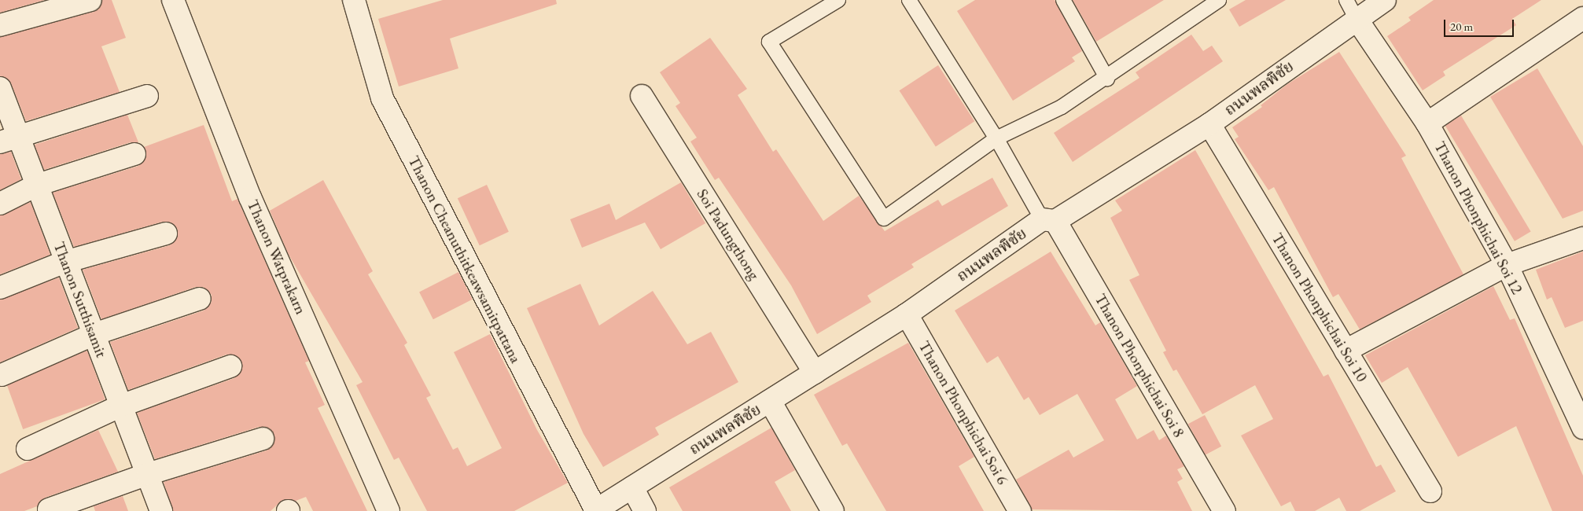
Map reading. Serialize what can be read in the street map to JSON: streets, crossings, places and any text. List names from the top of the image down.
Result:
{
  "streets": {
    "street": [
      "ถนนพลพิชัย",
      "Thanon Phonphichai Soi 12",
      "Soi Padungthong",
      "Thanon Watprakarn",
      "Thanon Cheanuthitkeawsamitpattana",
      "Thanon Sutthisamit",
      "Thanon Phonphichai Soi 10",
      "Thanon Phonphichai Soi 8",
      "Thanon Phonphichai Soi 6"
    ]
  },
  "crossings": [
    ["ถนนพลพิชัย", "Thanon Phonphichai Soi 12"],
    ["ถนนพลพิชัย", "Soi Padungthong"],
    ["ถนนพลพิชัย", "Thanon Cheanuthitkeawsamitpattana"],
    ["ถนนพลพิชัย", "Thanon Phonphichai Soi 10"],
    ["ถนนพลพิชัย", "Thanon Phonphichai Soi 8"],
    ["ถนนพลพิชัย", "Thanon Phonphichai Soi 6"]
  ],
  "scale_bar": "20 m"
}
